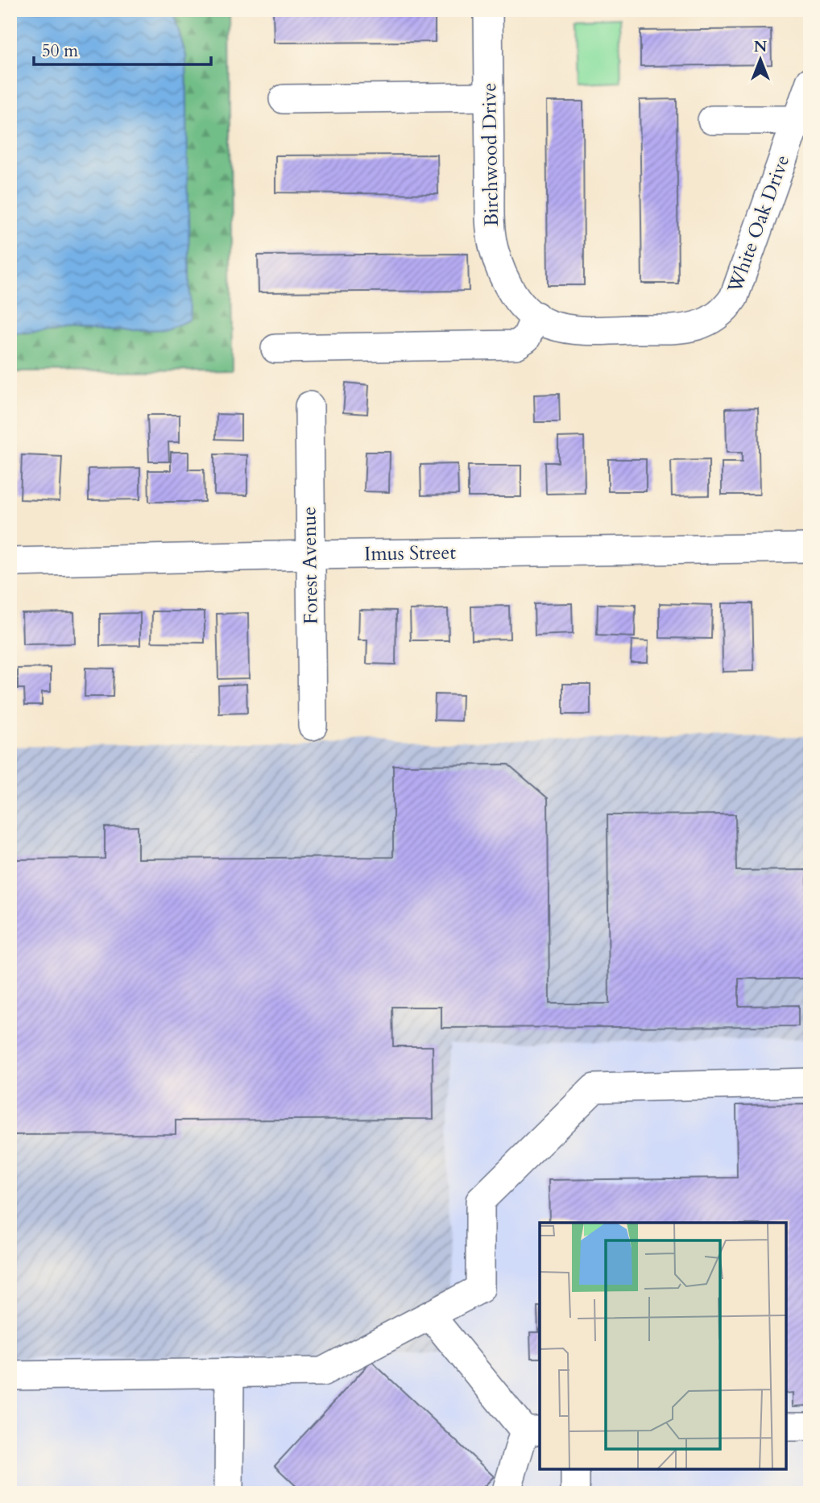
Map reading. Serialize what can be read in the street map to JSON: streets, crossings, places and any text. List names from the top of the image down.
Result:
{
  "streets": {
    "street": [
      "Birchwood Drive",
      "White Oak Drive",
      "Imus Street",
      "Forest Avenue"
    ]
  },
  "crossings": [
    ["Birchwood Drive", "White Oak Drive"],
    ["Imus Street", "Forest Avenue"]
  ],
  "scale_bar": "50 m",
  "north": "top"
}
